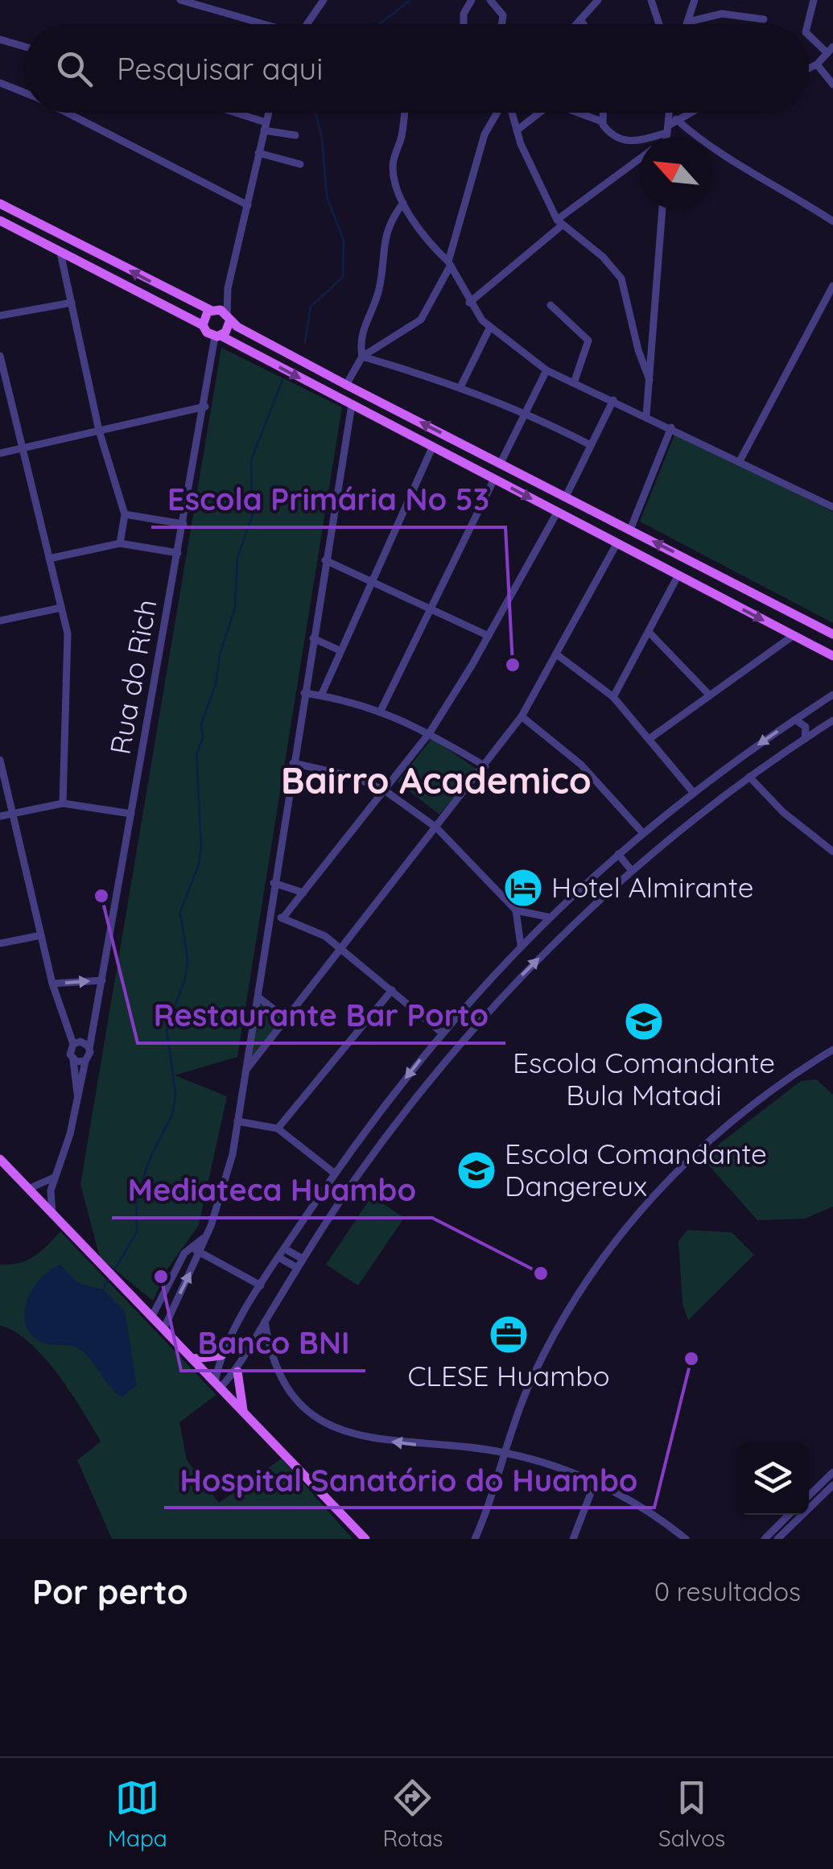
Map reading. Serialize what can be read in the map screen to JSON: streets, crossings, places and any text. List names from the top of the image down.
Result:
{
  "streets": {
    "street": ["Rua do Rich"]
  },
  "districts": ["Bairro Academico"],
  "places": {
    "other": [
      "Escola Primária No 53",
      "Restaurante Bar Porto",
      "Mediateca Huambo",
      "Banco BNI",
      "Hospital Sanatório do Huambo"
    ],
    "hotel": ["Hotel Almirante"],
    "school or university": ["Escola Comandante Bula Matadi", "Escola Comandante Dangereux"],
    "office": ["CLESE Huambo"]
  },
  "north": "top left",
  "page": {
    "search": "Pesquisar aqui",
    "heading": ["Por perto", "0 resultados"],
    "nav": ["Mapa", "Rotas", "Salvos"]
  }
}
